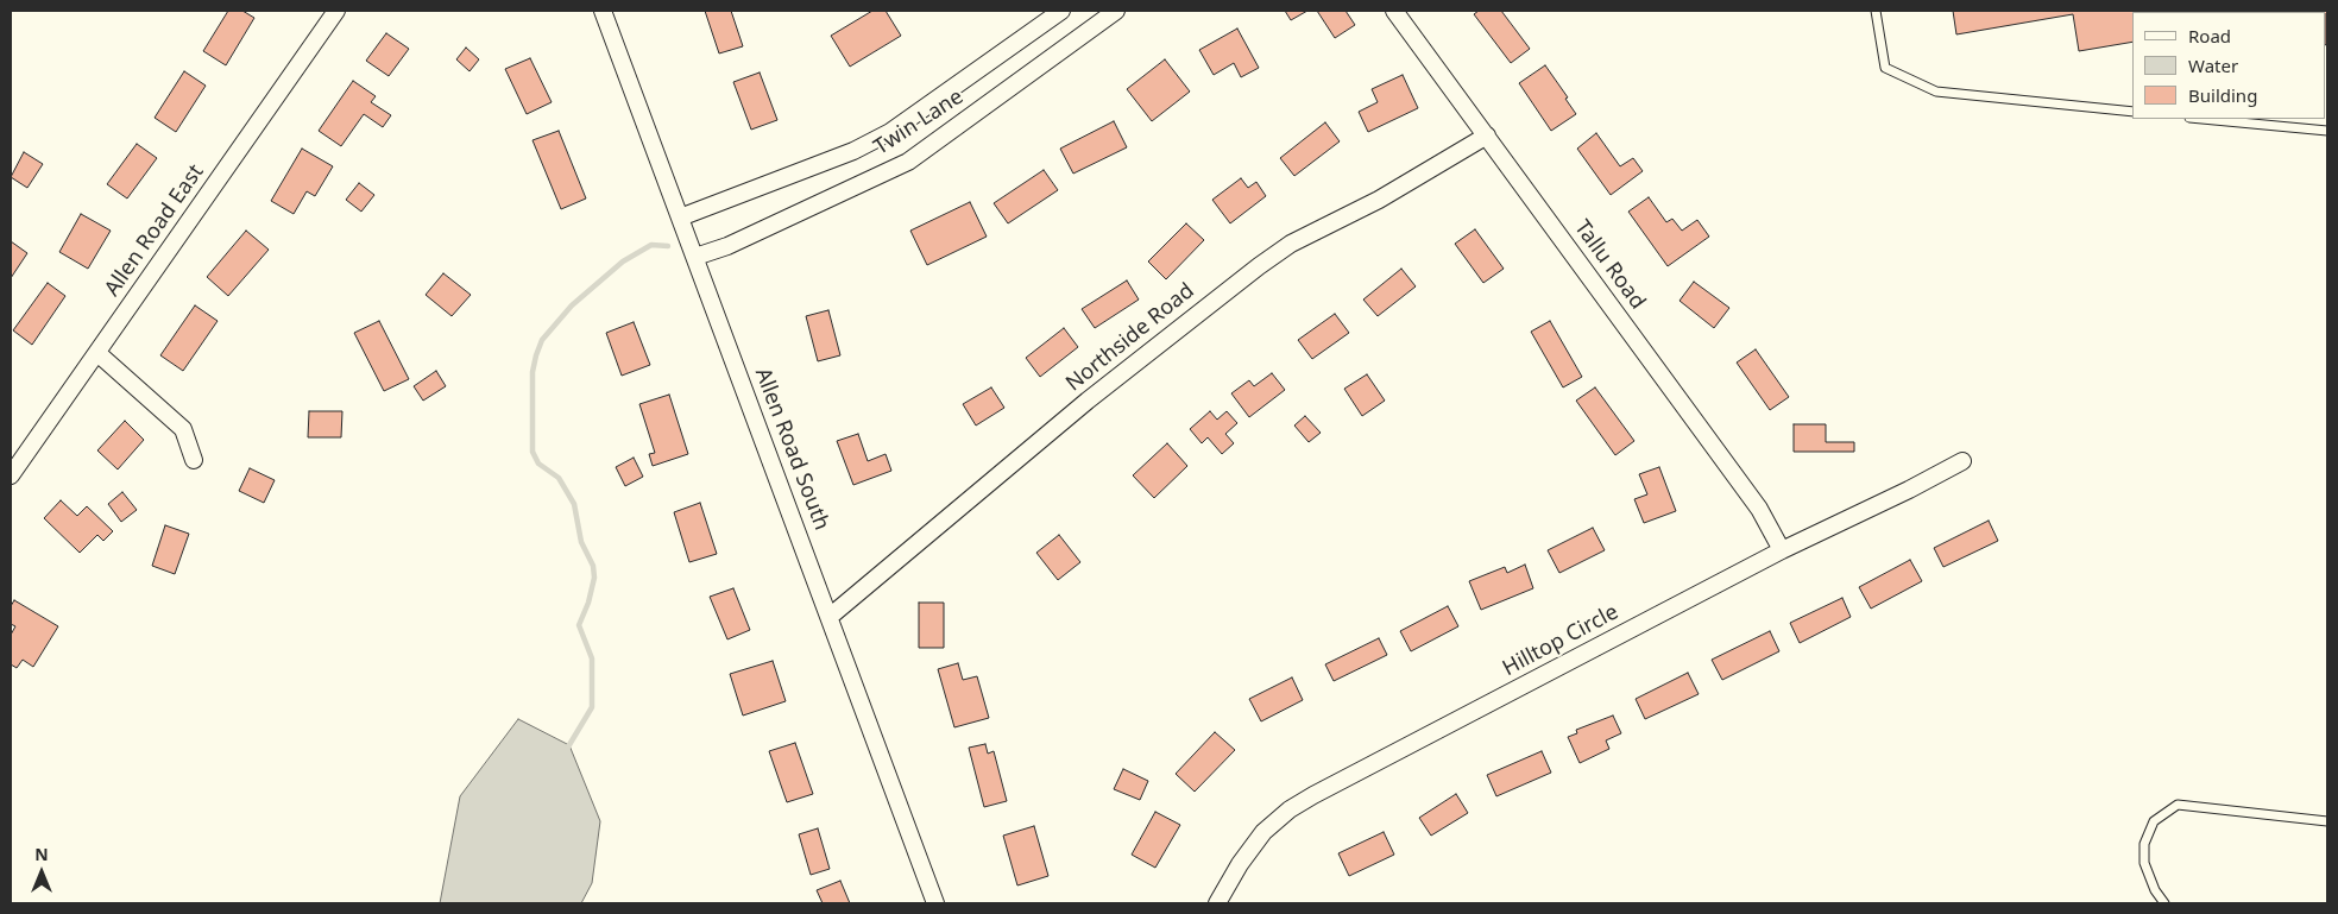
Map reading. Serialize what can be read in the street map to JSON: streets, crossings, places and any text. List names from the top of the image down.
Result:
{
  "streets": {
    "street": [
      "Twin Lane",
      "Allen Road East",
      "Tallu Road",
      "Northside Road",
      "Allen Road South",
      "Hilltop Circle"
    ]
  },
  "crossings": [
    ["Twin Lane", "Allen Road South"],
    ["Tallu Road", "Northside Road"],
    ["Tallu Road", "Hilltop Circle"],
    ["Northside Road", "Allen Road South"]
  ],
  "legend": ["Road", "Water", "Building"],
  "north": "top"
}
